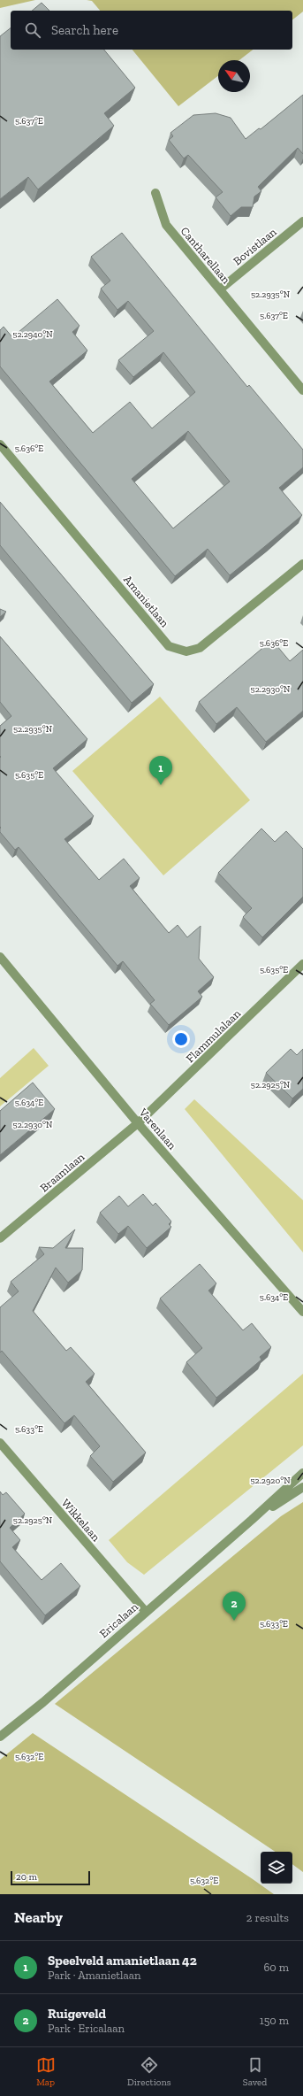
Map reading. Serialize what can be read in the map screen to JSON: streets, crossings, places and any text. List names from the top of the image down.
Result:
{
  "streets": {
    "street": [
      "Bovistlaan",
      "Cantharellaan",
      "Amanietlaan",
      "Flammulalaan",
      "Varenlaan",
      "Braamlaan",
      "Wikkelaan",
      "Ericalaan"
    ]
  },
  "crossings": [
    ["Bovistlaan", "Cantharellaan"],
    ["Flammulalaan", "Varenlaan"],
    ["Flammulalaan", "Braamlaan"],
    ["Varenlaan", "Braamlaan"],
    ["Wikkelaan", "Ericalaan"]
  ],
  "scale_bar": "20 m",
  "north": "top left",
  "page": {
    "search": "Search here",
    "pins": ["1", "2"],
    "scale": "20 m",
    "heading": ["Nearby", "2 results"],
    "list": [
      {
        "mark": "1",
        "name": "Speelveld amanietlaan 42",
        "note": "Park · Amanietlaan",
        "value": "60 m"
      },
      {
        "mark": "2",
        "name": "Ruigeveld",
        "note": "Park · Ericalaan",
        "value": "150 m"
      }
    ],
    "nav": ["Map", "Directions", "Saved"]
  },
  "coordinates": [
    "5.637°E",
    "52.2935°N",
    "52.2940°N",
    "5.636°E",
    "52.2930°N",
    "5.635°E",
    "52.2925°N",
    "5.634°E",
    "5.633°E",
    "52.2920°N",
    "5.632°E"
  ]
}
